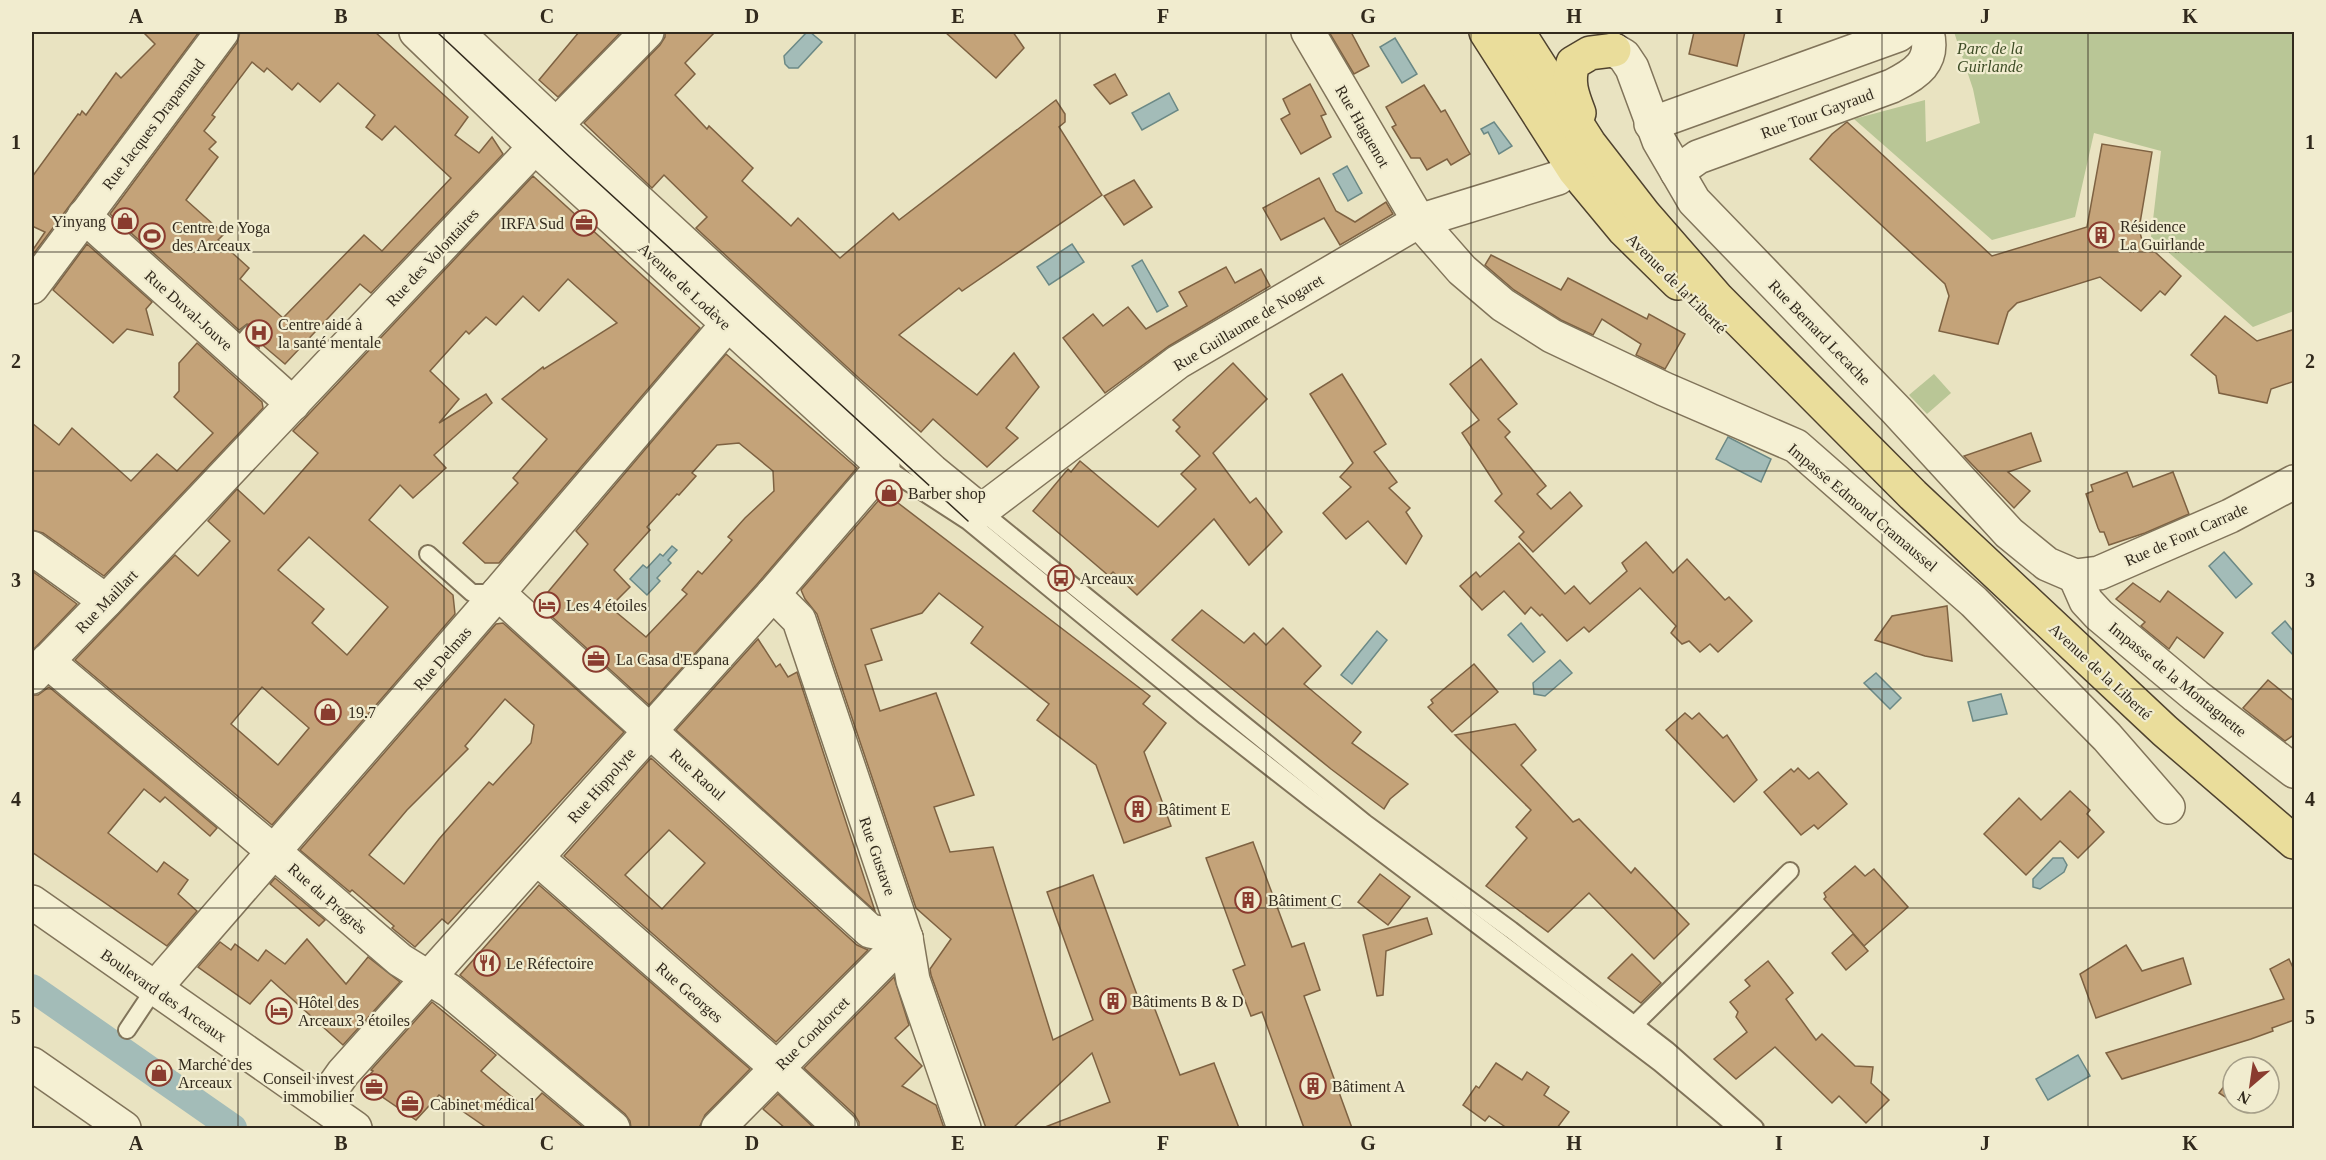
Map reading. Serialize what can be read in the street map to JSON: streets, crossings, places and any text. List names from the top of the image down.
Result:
{
  "streets": {
    "main road": ["Avenue de la Liberté"],
    "street": [
      "Rue Tour Gayraud",
      "Rue Jacques Draparnaud",
      "Rue Haguenot",
      "Rue des Volontaires",
      "Avenue de Lodève",
      "Rue Duval-Jouve",
      "Rue Guillaume de Nogaret",
      "Rue Bernard Lecache",
      "Impasse Edmond Cramaussel",
      "Rue de Font Carrade",
      "Rue Maillart",
      "Rue Delmas",
      "Impasse de la Montagnette",
      "Rue Raoul",
      "Rue Hippolyte",
      "Rue Gustave",
      "Rue du Progrès",
      "Rue Georges",
      "Boulevard des Arceaux",
      "Rue Condorcet"
    ]
  },
  "crossings": [
    ["Rue Tour Gayraud", "Rue Bernard Lecache"],
    ["Rue Jacques Draparnaud", "Rue Duval-Jouve"],
    ["Rue Haguenot", "Rue Guillaume de Nogaret"],
    ["Rue Haguenot", "Impasse Edmond Cramaussel"],
    ["Rue des Volontaires", "Avenue de Lodève"],
    ["Rue des Volontaires", "Rue Duval-Jouve"],
    ["Rue des Volontaires", "Rue Maillart"],
    ["Avenue de Lodève", "Rue Guillaume de Nogaret"],
    ["Avenue de Lodève", "Rue Delmas"],
    ["Avenue de Lodève", "Rue Hippolyte"],
    ["Rue Guillaume de Nogaret", "Impasse Edmond Cramaussel"],
    ["Rue Bernard Lecache", "Rue de Font Carrade"],
    ["Rue Bernard Lecache", "Impasse de la Montagnette"],
    ["Rue de Font Carrade", "Impasse de la Montagnette"],
    ["Rue Maillart", "Rue du Progrès"],
    ["Rue Delmas", "Rue Raoul"],
    ["Rue Delmas", "Rue du Progrès"],
    ["Rue Delmas", "Boulevard des Arceaux"],
    ["Rue Raoul", "Rue Hippolyte"],
    ["Rue Raoul", "Rue Gustave"],
    ["Rue Raoul", "Rue Condorcet"],
    ["Rue Hippolyte", "Rue Gustave"],
    ["Rue Hippolyte", "Rue du Progrès"],
    ["Rue Hippolyte", "Rue Georges"],
    ["Rue Hippolyte", "Boulevard des Arceaux"],
    ["Rue Gustave", "Rue Condorcet"],
    ["Rue Georges", "Rue Condorcet"]
  ],
  "parks": ["Parc de la Guirlande"],
  "places": {
    "shop": [
      "Yinyang",
      "Barber shop",
      "19.7",
      "Marché des Arceaux"
    ],
    "office": [
      "IRFA Sud",
      "La Casa d'Espana",
      "Conseil invest immobilier",
      "Cabinet médical"
    ],
    "building": [
      "Résidence La Guirlande",
      "Bâtiment E",
      "Bâtiment C",
      "Bâtiments B & D",
      "Bâtiment A"
    ],
    "sports": ["Centre de Yoga des Arceaux"],
    "hospital": ["Centre aide à la santé mentale"],
    "bus stop": ["Arceaux"],
    "hotel": ["Les 4 étoiles", "Hôtel des Arceaux 3 étoiles"],
    "restaurant": ["Le Réfectoire"]
  },
  "north": "bottom left",
  "grid": {
    "columns": [
      "A",
      "B",
      "C",
      "D",
      "E",
      "F",
      "G",
      "H",
      "I",
      "J",
      "K"
    ],
    "rows": [
      "1",
      "2",
      "3",
      "4",
      "5"
    ]
  }
}
